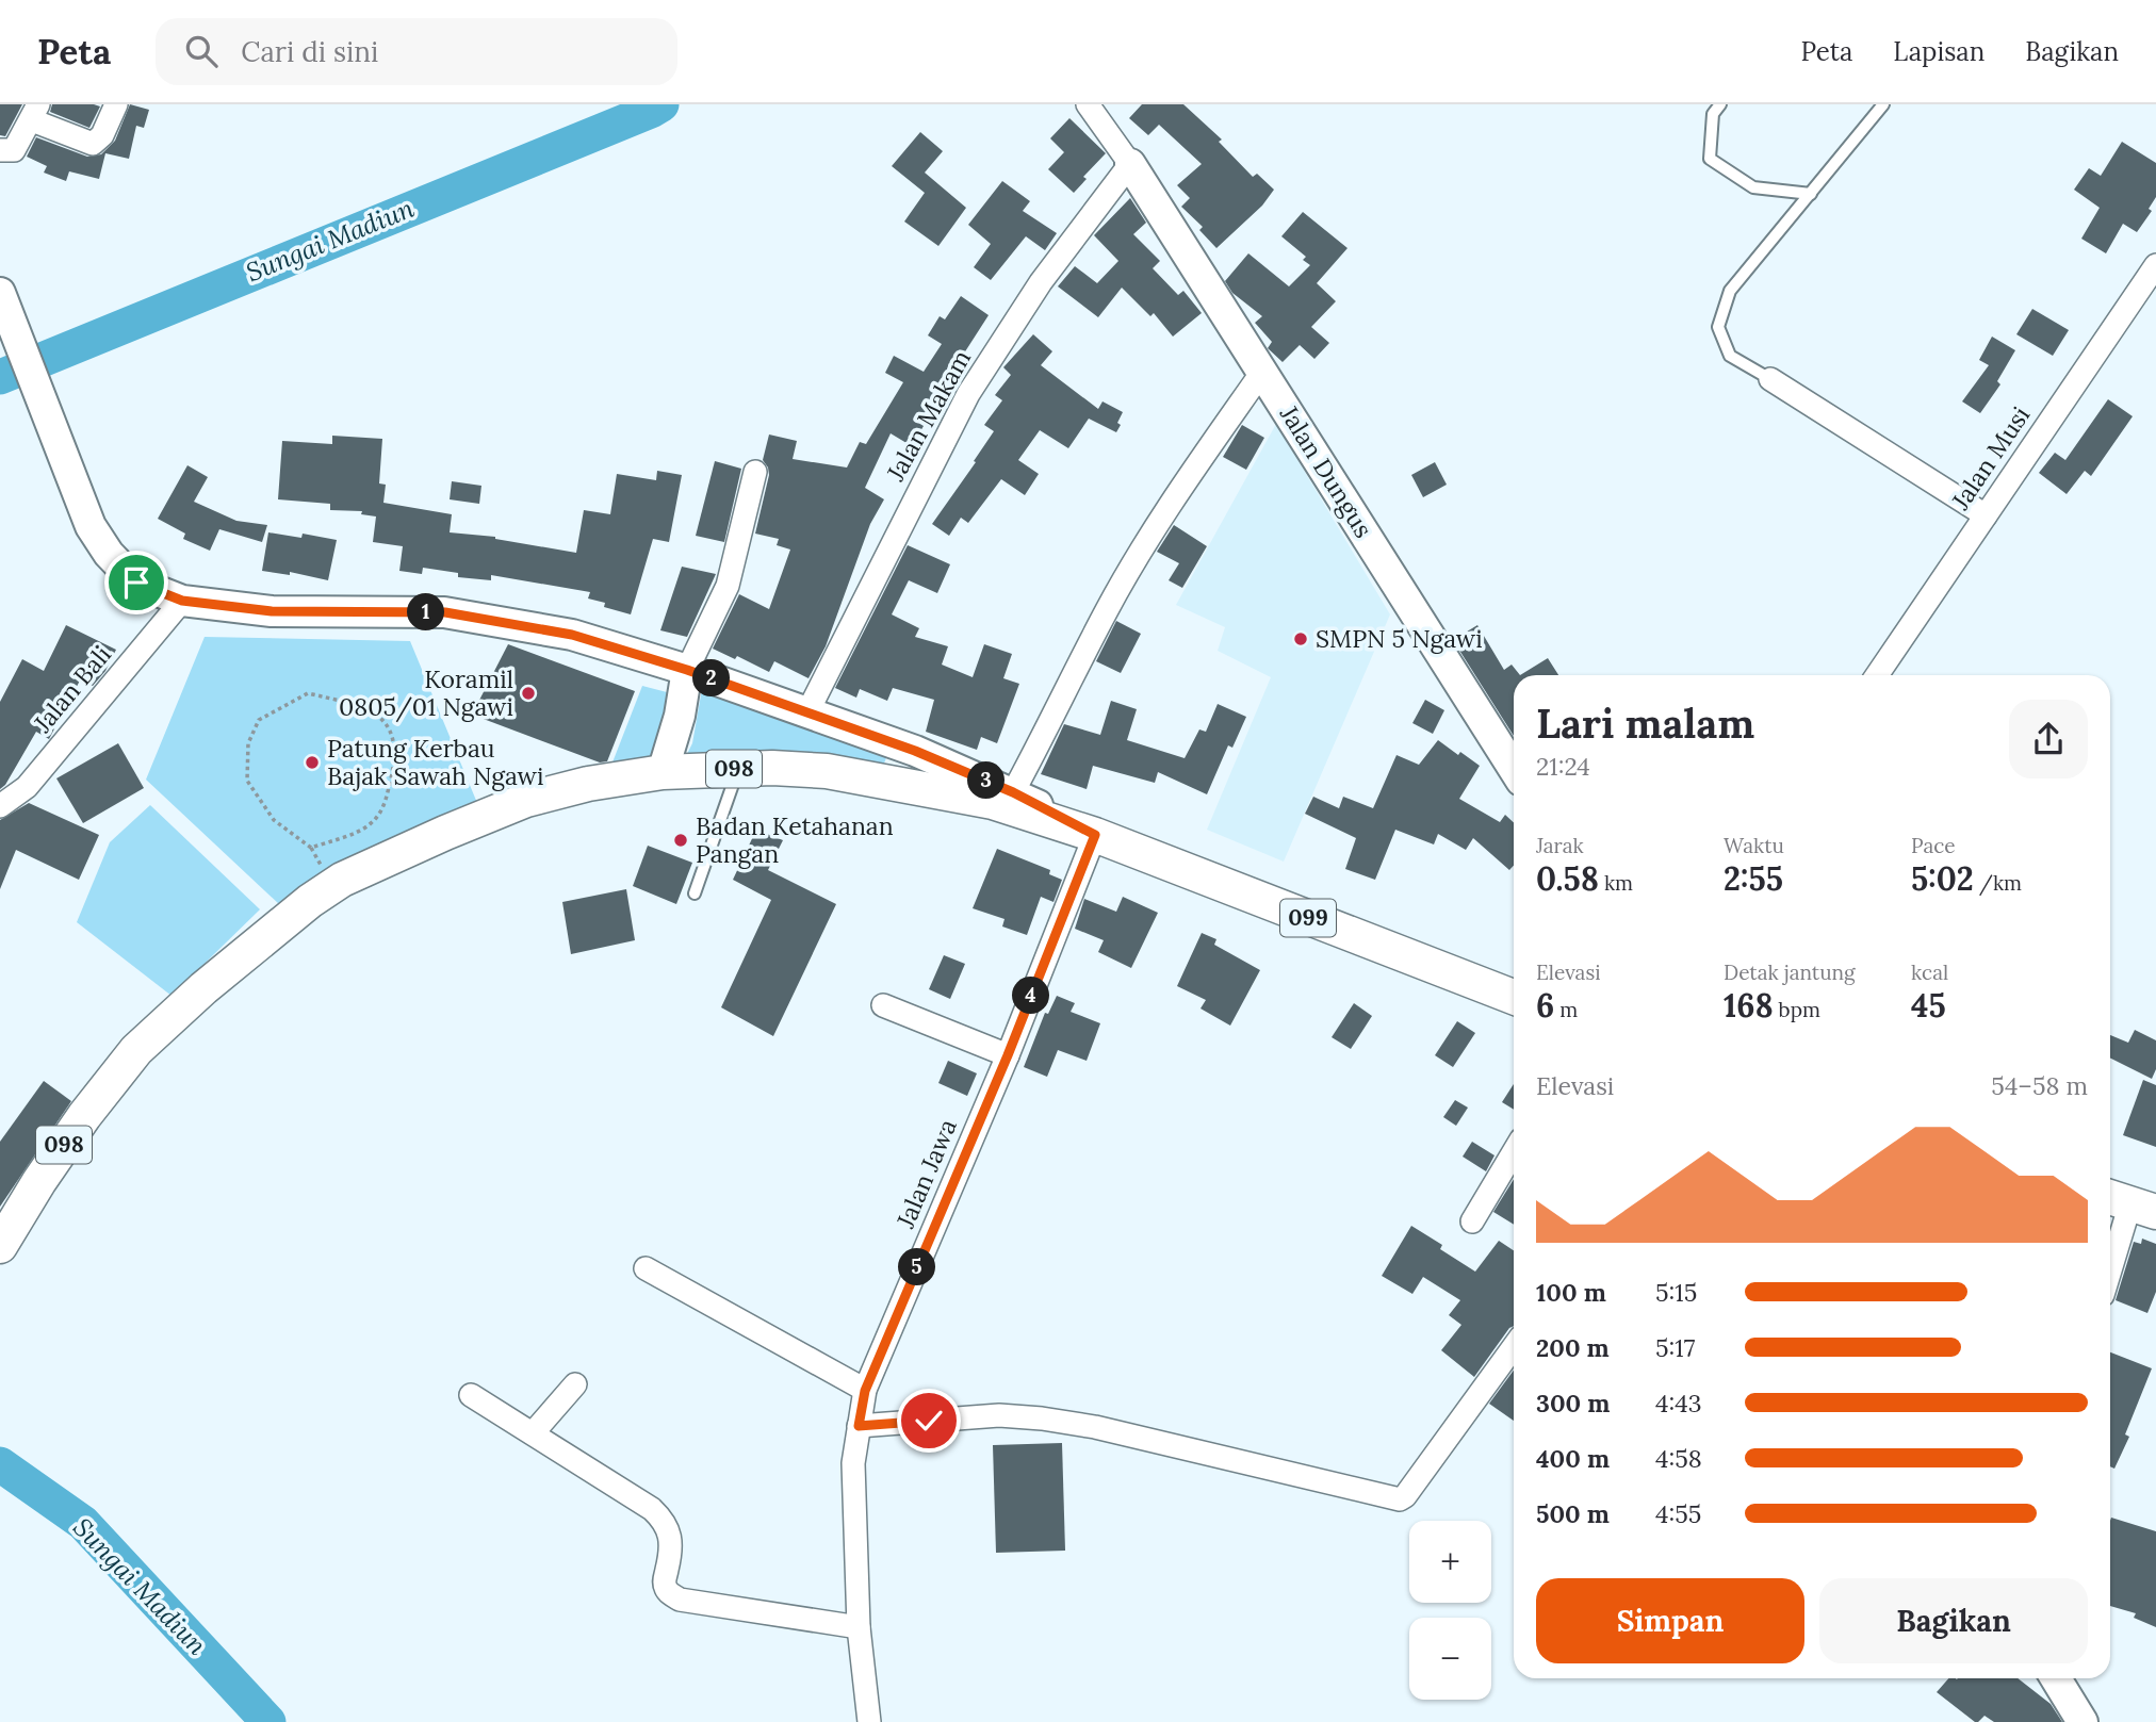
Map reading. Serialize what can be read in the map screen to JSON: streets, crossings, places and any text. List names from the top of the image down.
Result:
{
  "streets": {
    "main road": ["Jalan Dungus", "098", "099"],
    "street": [
      "Jalan Makam",
      "Jalan Musi",
      "Jalan Bali",
      "Jalan Jawa"
    ]
  },
  "crossings": [
    ["Jalan Makam", "Jalan Dungus"],
    ["Jalan Makam", "099"],
    ["Jalan Bali", "099"],
    ["098", "099"],
    ["098", "Jalan Jawa"],
    ["099", "Jalan Jawa"]
  ],
  "water": ["Sungai Madiun"],
  "places": [
    "SMPN 5 Ngawi",
    "Koramil 0805/01 Ngawi",
    "Patung Kerbau Bajak Sawah Ngawi",
    "Badan Ketahanan Pangan"
  ],
  "page": {
    "header": "Peta",
    "search": "Cari di sini",
    "nav": ["Peta", "Lapisan", "Bagikan"],
    "pins": [
      "1",
      "2",
      "3",
      "4",
      "5"
    ],
    "heading": ["Lari malam", "21:24"],
    "stats": [
      ["Jarak", "0.58 km"],
      ["Waktu", "2:55"],
      ["Pace", "5:02 /km"],
      ["Elevasi", "6 m"],
      ["Detak jantung", "168 bpm"],
      ["kcal", "45"]
    ],
    "chart": ["Elevasi", "54–58 m"],
    "list": [
      {
        "name": "100 m",
        "note": "5:15"
      },
      {
        "name": "200 m",
        "note": "5:17"
      },
      {
        "name": "300 m",
        "note": "4:43"
      },
      {
        "name": "400 m",
        "note": "4:58"
      },
      {
        "name": "500 m",
        "note": "4:55"
      }
    ],
    "map_buttons": ["+", "−"],
    "buttons": ["Simpan", "Bagikan"]
  }
}
